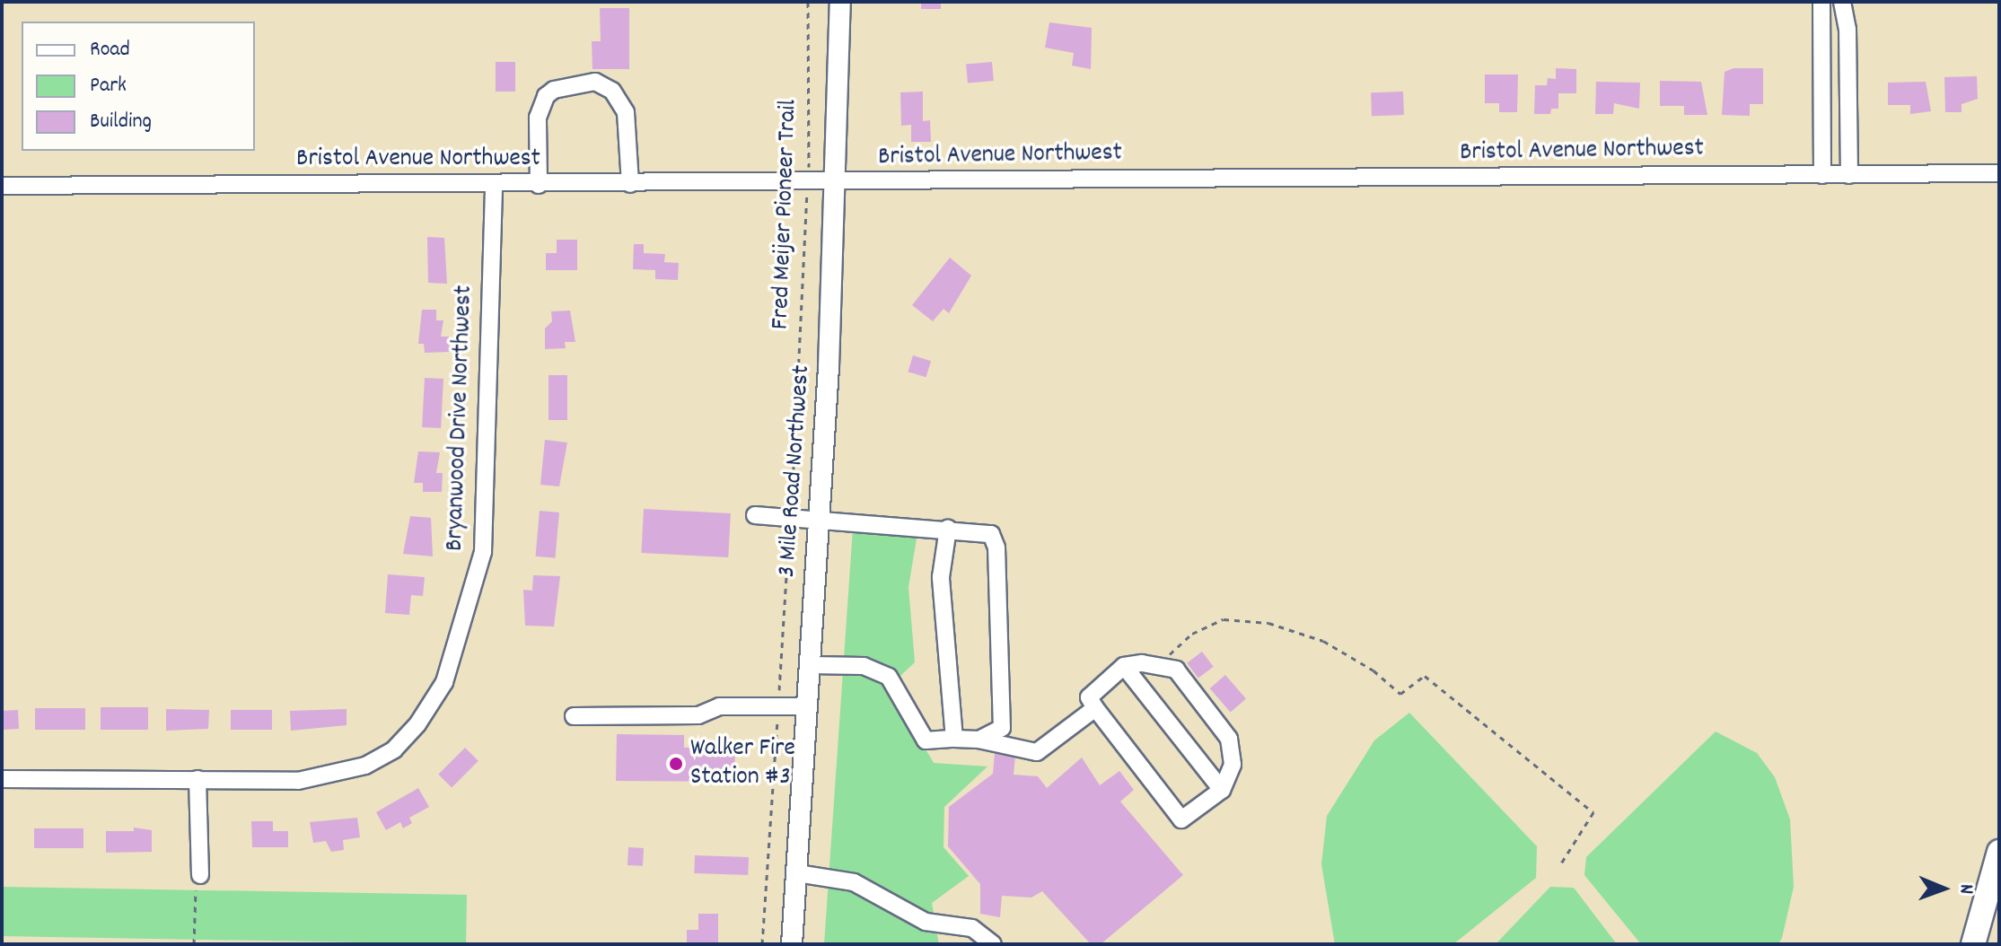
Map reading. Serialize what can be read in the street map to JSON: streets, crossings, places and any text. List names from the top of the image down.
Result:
{
  "streets": {
    "main road": ["3 Mile Road Northwest"],
    "street": ["Bristol Avenue Northwest", "Bryanwood Drive Northwest"],
    "path": ["Fred Meijer Pioneer Trail"]
  },
  "crossings": [
    ["Bristol Avenue Northwest", "Fred Meijer Pioneer Trail"],
    ["Bristol Avenue Northwest", "Bryanwood Drive Northwest"],
    ["Bristol Avenue Northwest", "3 Mile Road Northwest"]
  ],
  "places": ["Walker Fire Station #3"],
  "legend": ["Road", "Park", "Building"],
  "north": "right"
}
